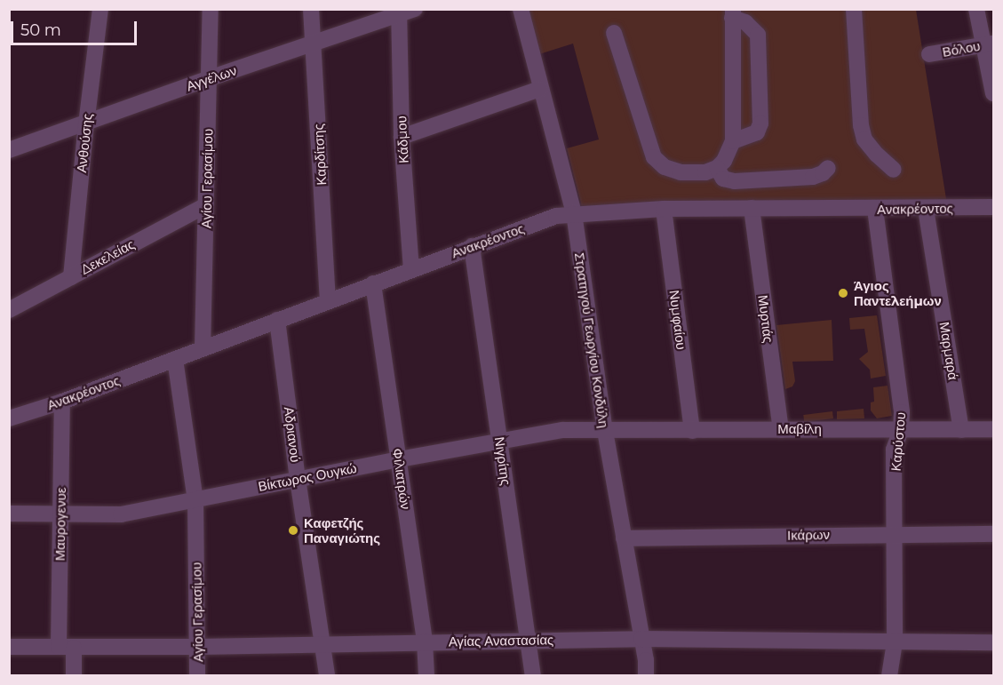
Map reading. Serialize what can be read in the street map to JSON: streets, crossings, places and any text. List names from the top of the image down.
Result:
{
  "streets": {
    "street": [
      "Βόλου",
      "Αγγέλων",
      "Κάδμου",
      "Ανθούσης",
      "Καρδίτσης",
      "Αγίου Γερασίμου",
      "Ανακρέοντος",
      "Δεκελείας",
      "Μυρτιάς",
      "Νυμφαίου",
      "Στρατηγού Γεωργίου Κονδύλη",
      "Μαρμαρά",
      "Μαβίλη",
      "Αδριανού",
      "Καρύστου",
      "Νιγρίτης",
      "Βίκτωρος Ουγκώ",
      "Φιλιατρών",
      "Μαυρογενυε",
      "Ικάρων",
      "Αγίας Αναστασίας"
    ]
  },
  "crossings": [
    ["Αγγέλων", "Κάδμου"],
    ["Αγγέλων", "Ανθούσης"],
    ["Αγγέλων", "Καρδίτσης"],
    ["Αγγέλων", "Αγίου Γερασίμου"],
    ["Κάδμου", "Ανακρέοντος"],
    ["Ανθούσης", "Δεκελείας"],
    ["Καρδίτσης", "Ανακρέοντος"],
    ["Αγίου Γερασίμου", "Ανακρέοντος"],
    ["Αγίου Γερασίμου", "Δεκελείας"],
    ["Αγίου Γερασίμου", "Βίκτωρος Ουγκώ"],
    ["Αγίου Γερασίμου", "Αγίας Αναστασίας"],
    ["Ανακρέοντος", "Μυρτιάς"],
    ["Ανακρέοντος", "Νυμφαίου"],
    ["Ανακρέοντος", "Στρατηγού Γεωργίου Κονδύλη"],
    ["Ανακρέοντος", "Μαρμαρά"],
    ["Ανακρέοντος", "Αδριανού"],
    ["Ανακρέοντος", "Καρύστου"],
    ["Ανακρέοντος", "Νιγρίτης"],
    ["Ανακρέοντος", "Φιλιατρών"],
    ["Ανακρέοντος", "Μαυρογενυε"],
    ["Μυρτιάς", "Μαβίλη"],
    ["Νυμφαίου", "Μαβίλη"],
    ["Στρατηγού Γεωργίου Κονδύλη", "Μαβίλη"],
    ["Στρατηγού Γεωργίου Κονδύλη", "Βίκτωρος Ουγκώ"],
    ["Στρατηγού Γεωργίου Κονδύλη", "Ικάρων"],
    ["Στρατηγού Γεωργίου Κονδύλη", "Αγίας Αναστασίας"],
    ["Μαρμαρά", "Μαβίλη"],
    ["Μαβίλη", "Καρύστου"],
    ["Μαβίλη", "Βίκτωρος Ουγκώ"],
    ["Αδριανού", "Βίκτωρος Ουγκώ"],
    ["Αδριανού", "Αγίας Αναστασίας"],
    ["Καρύστου", "Ικάρων"],
    ["Καρύστου", "Αγίας Αναστασίας"],
    ["Νιγρίτης", "Βίκτωρος Ουγκώ"],
    ["Νιγρίτης", "Αγίας Αναστασίας"],
    ["Βίκτωρος Ουγκώ", "Φιλιατρών"],
    ["Βίκτωρος Ουγκώ", "Μαυρογενυε"],
    ["Φιλιατρών", "Αγίας Αναστασίας"],
    ["Μαυρογενυε", "Αγίας Αναστασίας"]
  ],
  "places": ["Άγιος Παντελεήμων", "Καφετζής Παναγιώτης"],
  "scale_bar": "50 m"
}
